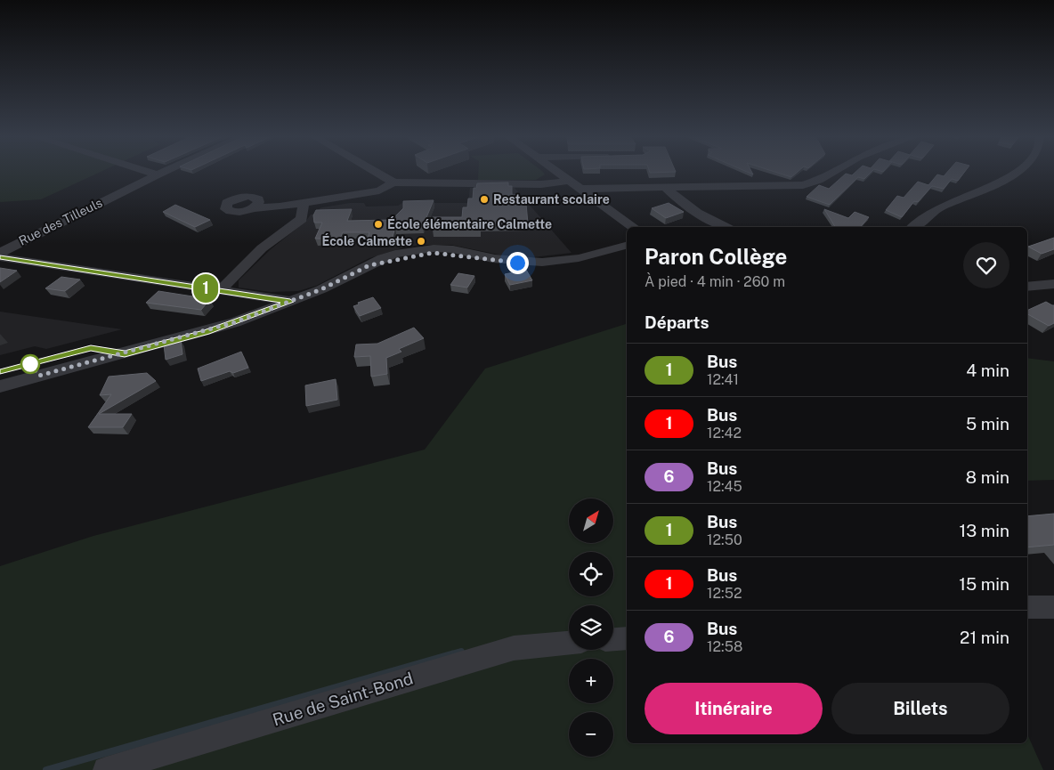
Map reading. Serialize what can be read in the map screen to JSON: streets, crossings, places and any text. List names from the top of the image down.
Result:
{
  "streets": {
    "street": ["Rue des Tilleuls", "Rue de Saint-Bond"]
  },
  "places": ["Restaurant scolaire", "École élémentaire Calmette", "École Calmette"],
  "lines": ["bus line 1"],
  "north": "top right",
  "page": {
    "on_map": "1",
    "heading": [
      ["Paron Collège", "À pied · 4 min · 260 m"],
      "Départs"
    ],
    "list": [
      {
        "mark": "1",
        "name": "Bus",
        "note": "12:41",
        "value": "4 min"
      },
      {
        "mark": "1",
        "name": "Bus",
        "note": "12:42",
        "value": "5 min"
      },
      {
        "mark": "6",
        "name": "Bus",
        "note": "12:45",
        "value": "8 min"
      },
      {
        "mark": "1",
        "name": "Bus",
        "note": "12:50",
        "value": "13 min"
      },
      {
        "mark": "1",
        "name": "Bus",
        "note": "12:52",
        "value": "15 min"
      },
      {
        "mark": "6",
        "name": "Bus",
        "note": "12:58",
        "value": "21 min"
      }
    ],
    "map_buttons": ["+", "−"],
    "buttons": ["Itinéraire", "Billets"]
  }
}
